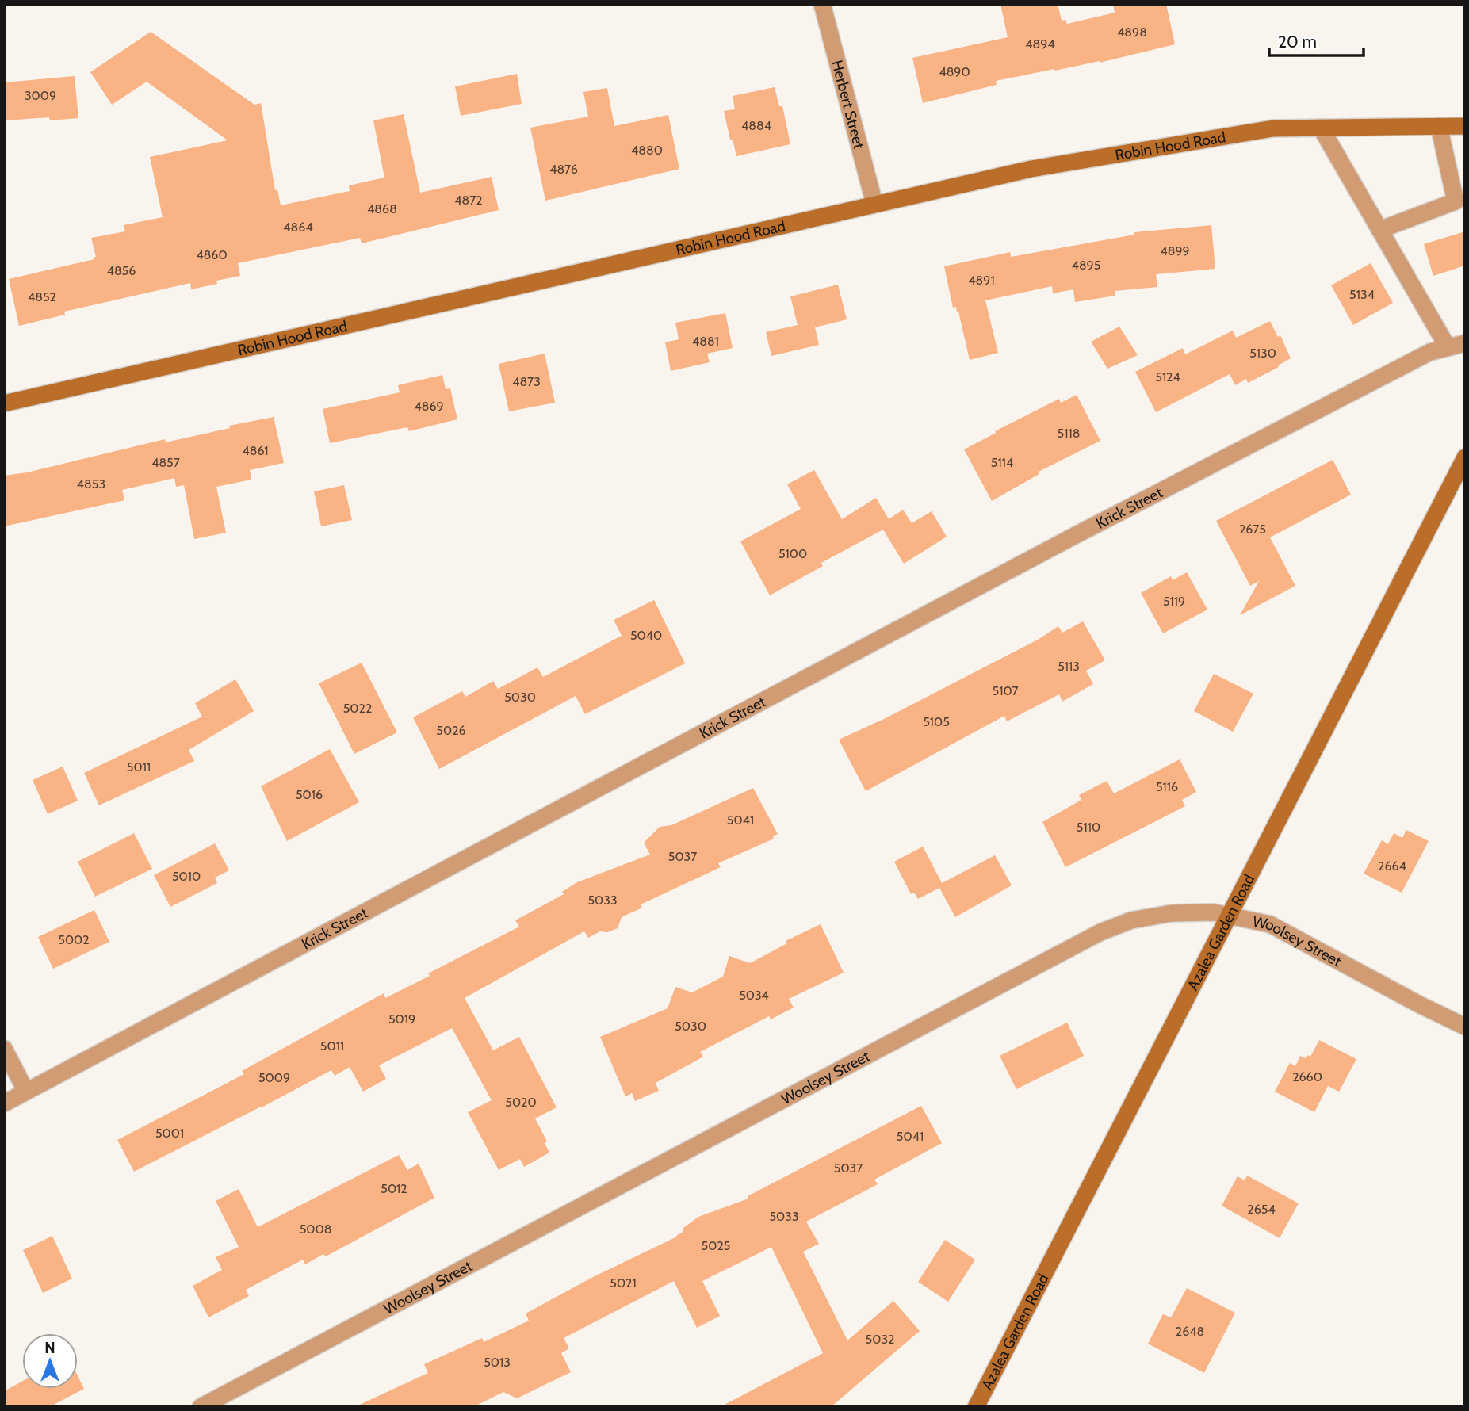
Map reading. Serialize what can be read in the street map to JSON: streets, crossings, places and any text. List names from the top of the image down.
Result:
{
  "streets": {
    "street": [
      "Herbert Street",
      "Robin Hood Road",
      "Krick Street",
      "Azalea Garden Road",
      "Woolsey Street"
    ]
  },
  "crossings": [
    ["Herbert Street", "Robin Hood Road"],
    ["Azalea Garden Road", "Woolsey Street"]
  ],
  "house_numbers": [
    "4898",
    "4894",
    "4890",
    "3009",
    "4884",
    "4880",
    "4876",
    "4872",
    "4868",
    "4864",
    "4899",
    "4860",
    "4895",
    "4856",
    "4891",
    "5134",
    "4852",
    "4881",
    "5130",
    "5124",
    "4873",
    "4869",
    "5118",
    "4861",
    "4857",
    "5114",
    "4853",
    "2675",
    "5100",
    "5119",
    "5040",
    "5113",
    "5107",
    "5030",
    "5022",
    "5105",
    "5026",
    "5011",
    "5116",
    "5016",
    "5041",
    "5110",
    "5037",
    "2664",
    "5010",
    "5033",
    "5002",
    "5034",
    "5019",
    "5030",
    "5011",
    "2660",
    "5009",
    "5020",
    "5001",
    "5041",
    "5037",
    "5012",
    "2654",
    "5033",
    "5008",
    "5025",
    "5021",
    "2648",
    "5032",
    "5013"
  ],
  "scale_bar": "20 m",
  "north": "top"
}
